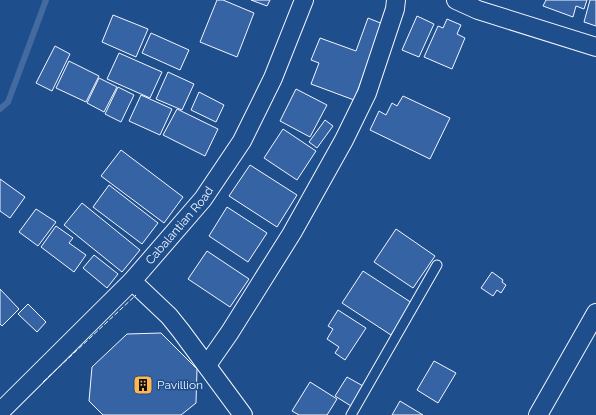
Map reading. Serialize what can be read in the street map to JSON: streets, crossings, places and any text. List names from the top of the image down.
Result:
{
  "streets": {
    "street": ["Cabalantian Road"]
  },
  "places": {
    "building": ["Pavillion"]
  }
}
